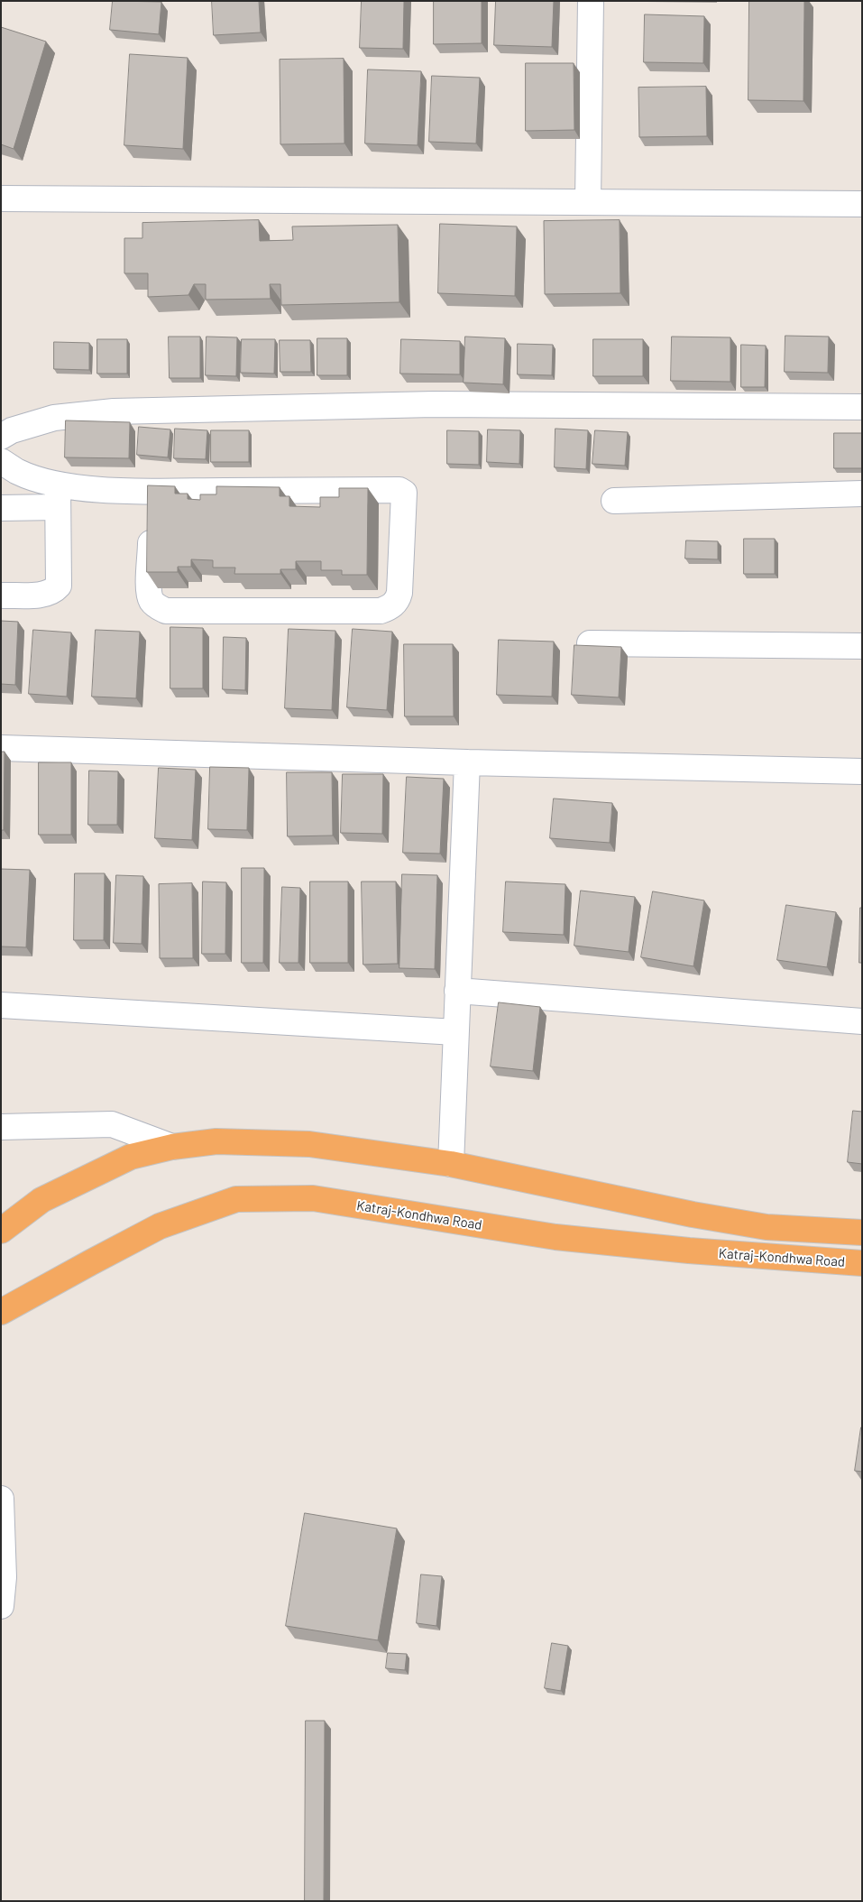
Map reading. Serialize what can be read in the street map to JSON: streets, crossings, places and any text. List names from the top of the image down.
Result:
{
  "streets": {
    "highway": ["Katraj-Kondhwa Road"]
  }
}
